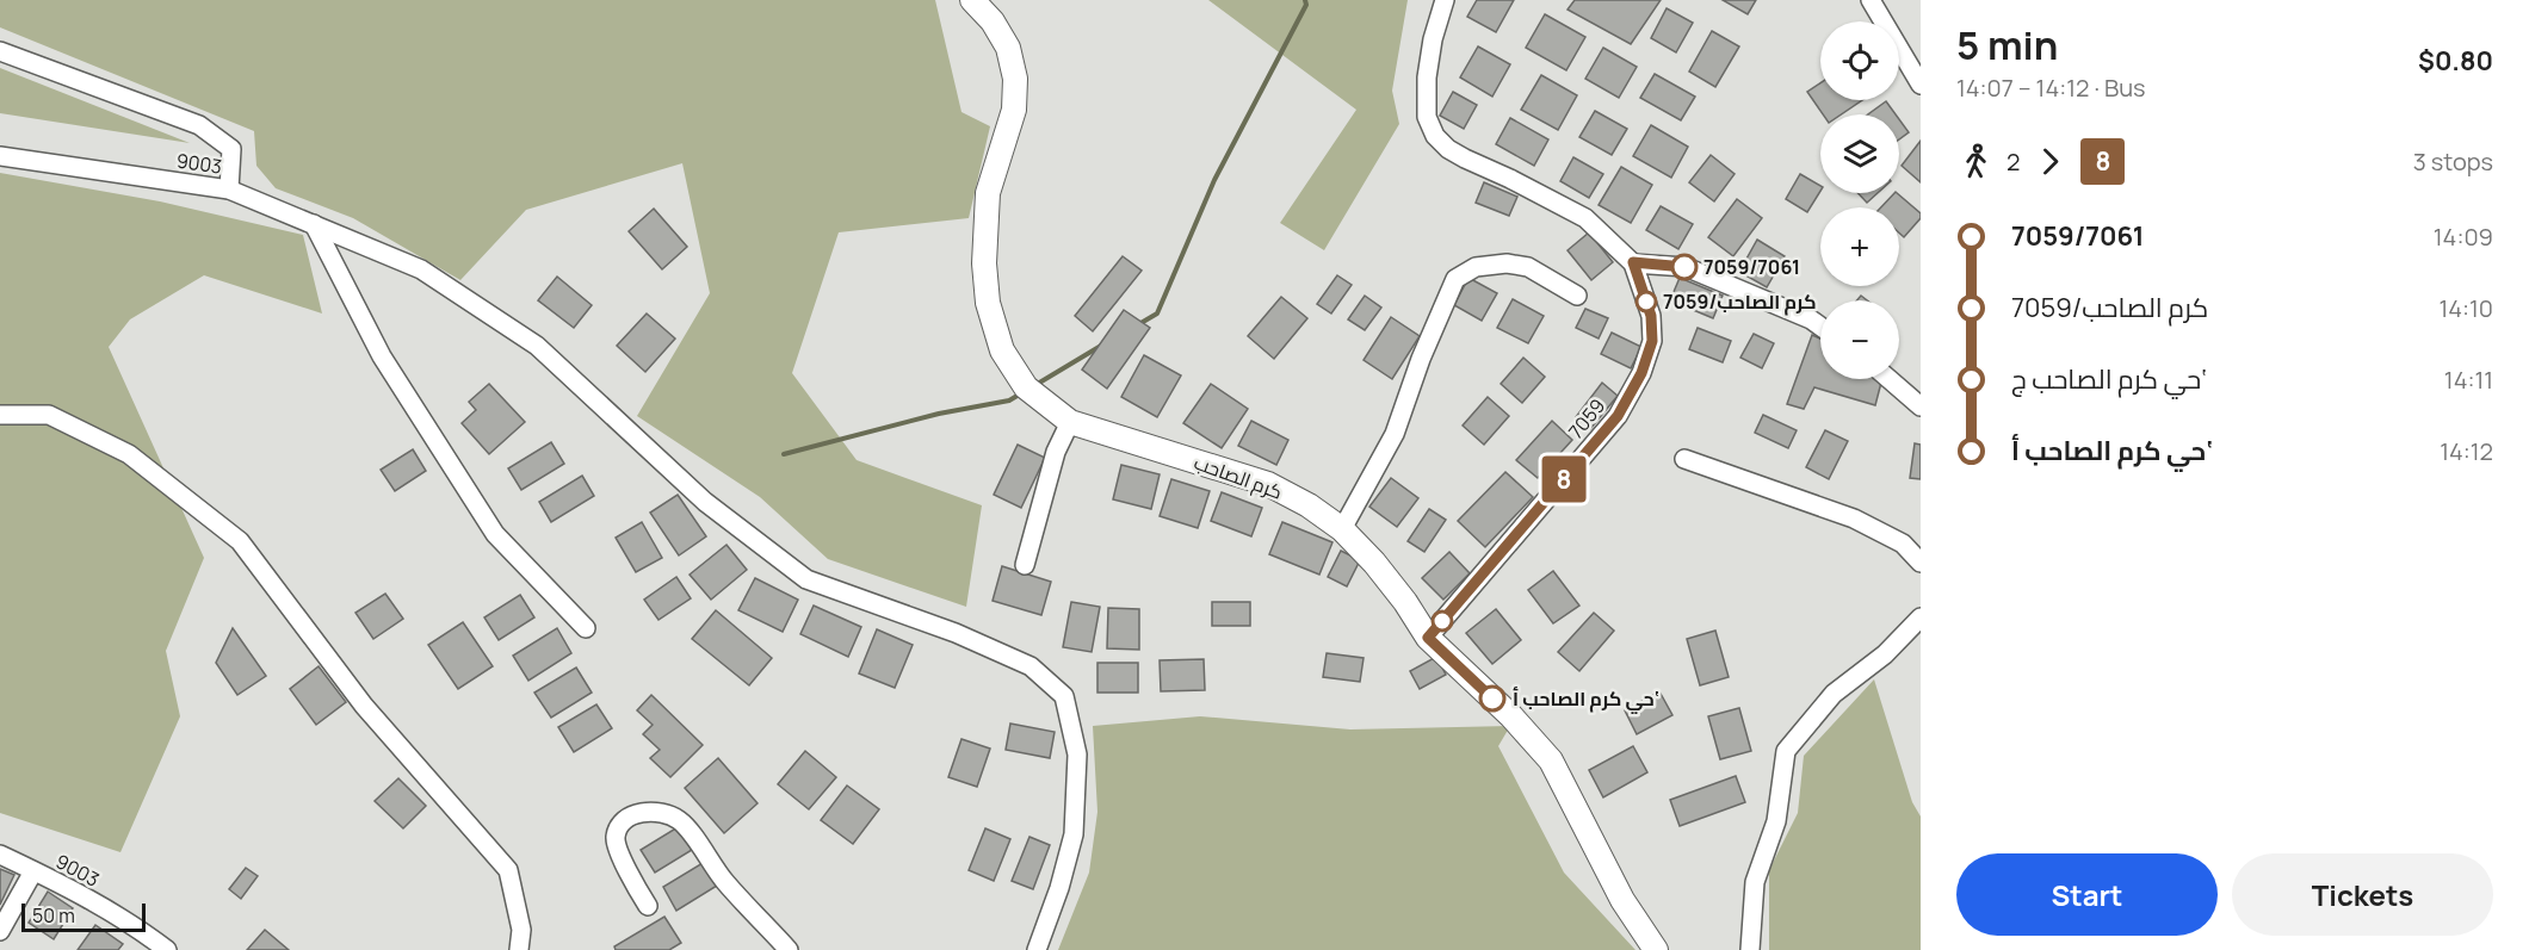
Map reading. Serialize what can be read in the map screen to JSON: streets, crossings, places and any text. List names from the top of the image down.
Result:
{
  "streets": {
    "street": ["9003", "7059", "كرم الصاحب"]
  },
  "crossings": [
    ["7059", "كرم الصاحب"]
  ],
  "places": ["7059/7061", "كرم الصاحب/7059", "حي كرم الصاحب أ‘"],
  "lines": ["bus line 8"],
  "scale_bar": "50 m",
  "page": {
    "on_map": "8",
    "heading": ["5 min", "14:07 – 14:12 · Bus", "$0.80"],
    "map_buttons": ["+", "−"],
    "legs": ["2", "8", "3 stops"],
    "list": [
      {
        "name": "7059/7061",
        "value": "14:09"
      },
      {
        "name": "كرم الصاحب/7059",
        "value": "14:10"
      },
      {
        "name": "حي كرم الصاحب ج‘",
        "value": "14:11"
      },
      {
        "name": "حي كرم الصاحب أ‘",
        "value": "14:12"
      }
    ],
    "buttons": ["Start", "Tickets"],
    "scale": "50 m"
  }
}
